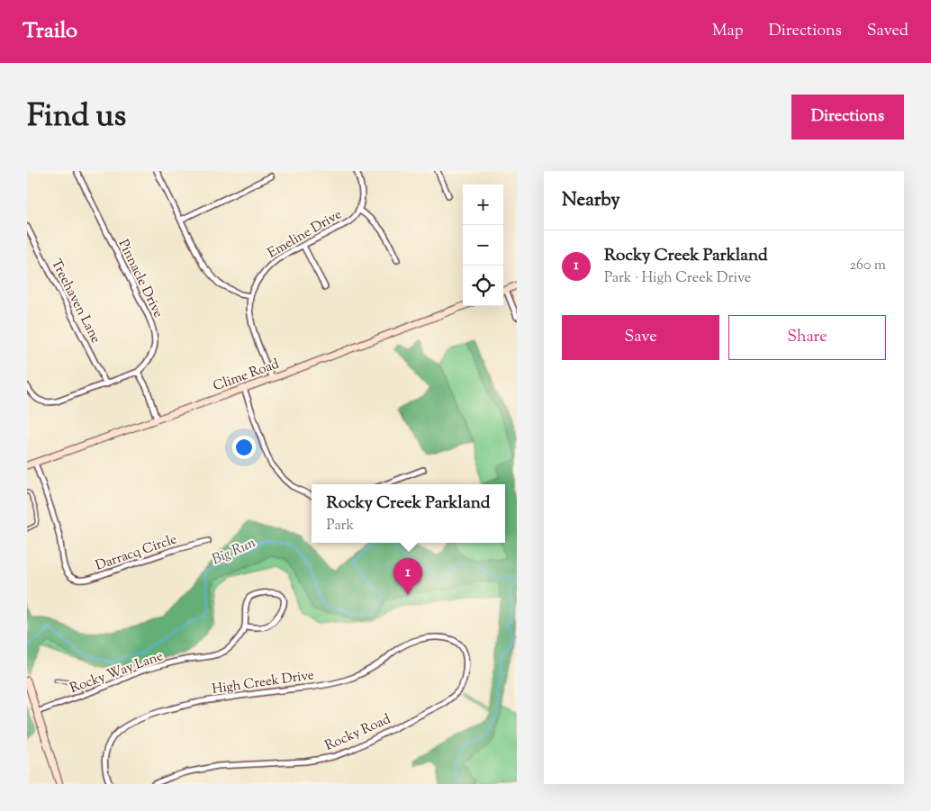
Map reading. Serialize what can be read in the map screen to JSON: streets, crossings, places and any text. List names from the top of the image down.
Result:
{
  "streets": {
    "main road": ["Clime Road"],
    "street": [
      "Emeline Drive",
      "Pinnacle Drive",
      "Treehaven Lane",
      "Darracq Circle",
      "Rocky Way Lane",
      "High Creek Drive",
      "Rocky Road"
    ]
  },
  "crossings": [
    ["Clime Road", "Darracq Circle"],
    ["High Creek Drive", "Rocky Road"]
  ],
  "water": ["Big Run"],
  "page": {
    "header": "Trailo",
    "nav": ["Map", "Directions", "Saved"],
    "title": "Find us",
    "buttons": [
      "Directions",
      ["Save", "Share"]
    ],
    "heading": "Nearby",
    "map_buttons": ["+", "−"],
    "list": [
      {
        "mark": "1",
        "name": "Rocky Creek Parkland",
        "note": "Park · High Creek Drive",
        "value": "260 m"
      }
    ],
    "popup": ["Rocky Creek Parkland", "Park"],
    "pins": "1"
  }
}
